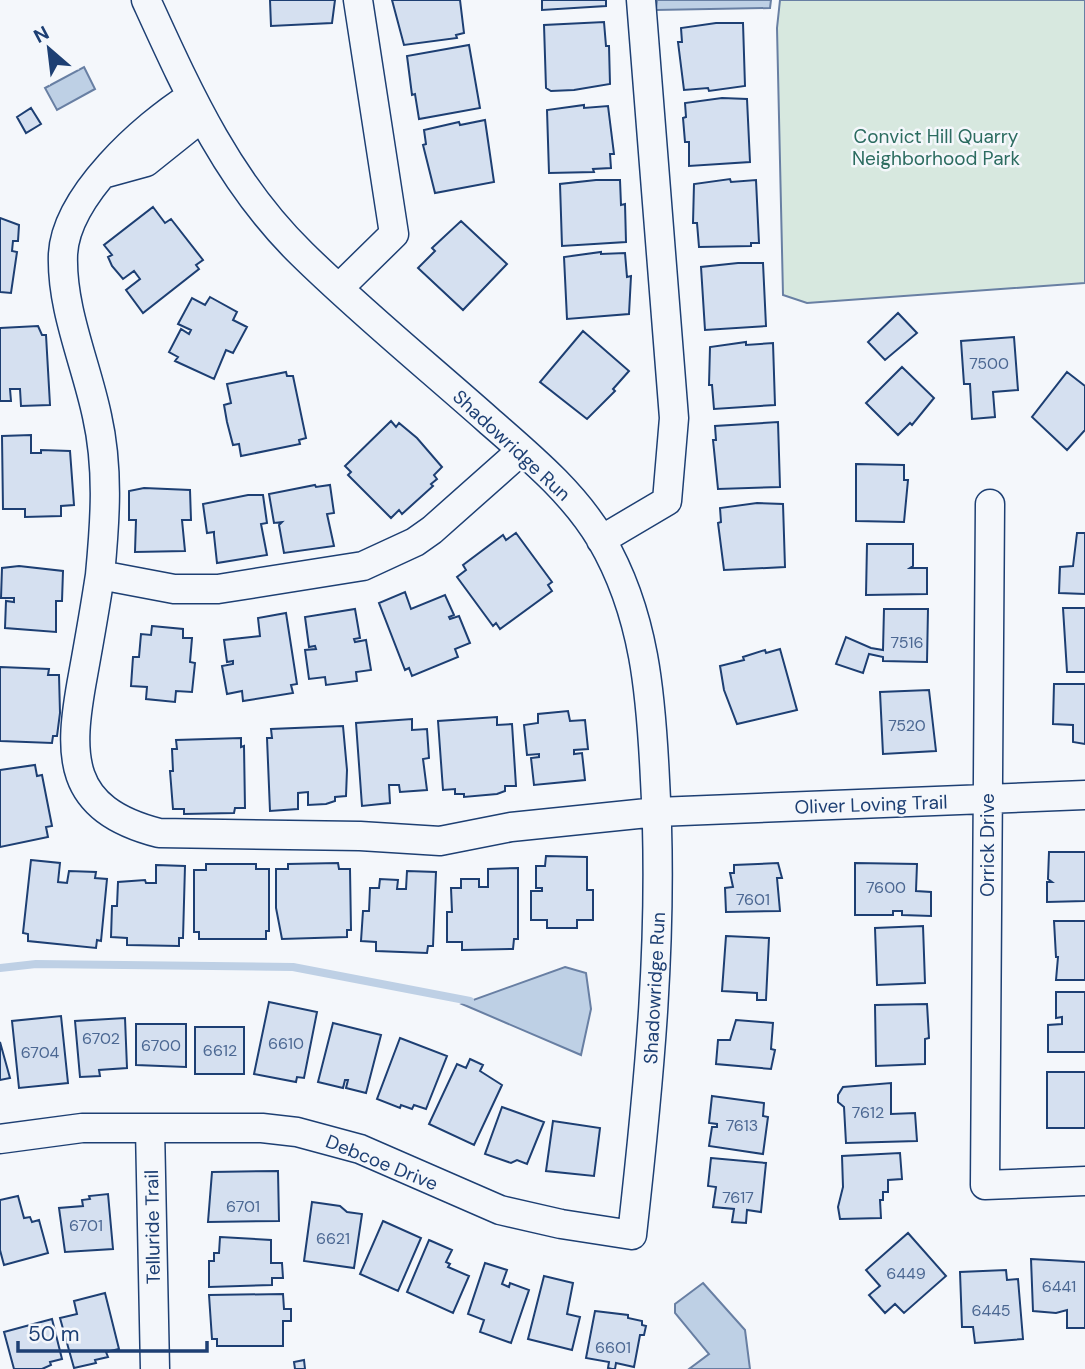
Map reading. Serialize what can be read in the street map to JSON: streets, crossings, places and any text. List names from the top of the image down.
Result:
{
  "streets": {
    "street": [
      "Shadowridge Run",
      "Oliver Loving Trail",
      "Orrick Drive",
      "Debcoe Drive",
      "Telluride Trail"
    ]
  },
  "crossings": [
    ["Shadowridge Run", "Oliver Loving Trail"],
    ["Shadowridge Run", "Debcoe Drive"],
    ["Oliver Loving Trail", "Orrick Drive"],
    ["Debcoe Drive", "Telluride Trail"]
  ],
  "parks": ["Convict Hill Quarry Neighborhood Park"],
  "house_numbers": [
    "7500",
    "7516",
    "7520",
    "7600",
    "7601",
    "6702",
    "6610",
    "6700",
    "6612",
    "6704",
    "7612",
    "7613",
    "7617",
    "6701",
    "6701",
    "6621",
    "6449",
    "6441",
    "6445",
    "6601"
  ],
  "scale_bar": "50 m",
  "north": "top left"
}
